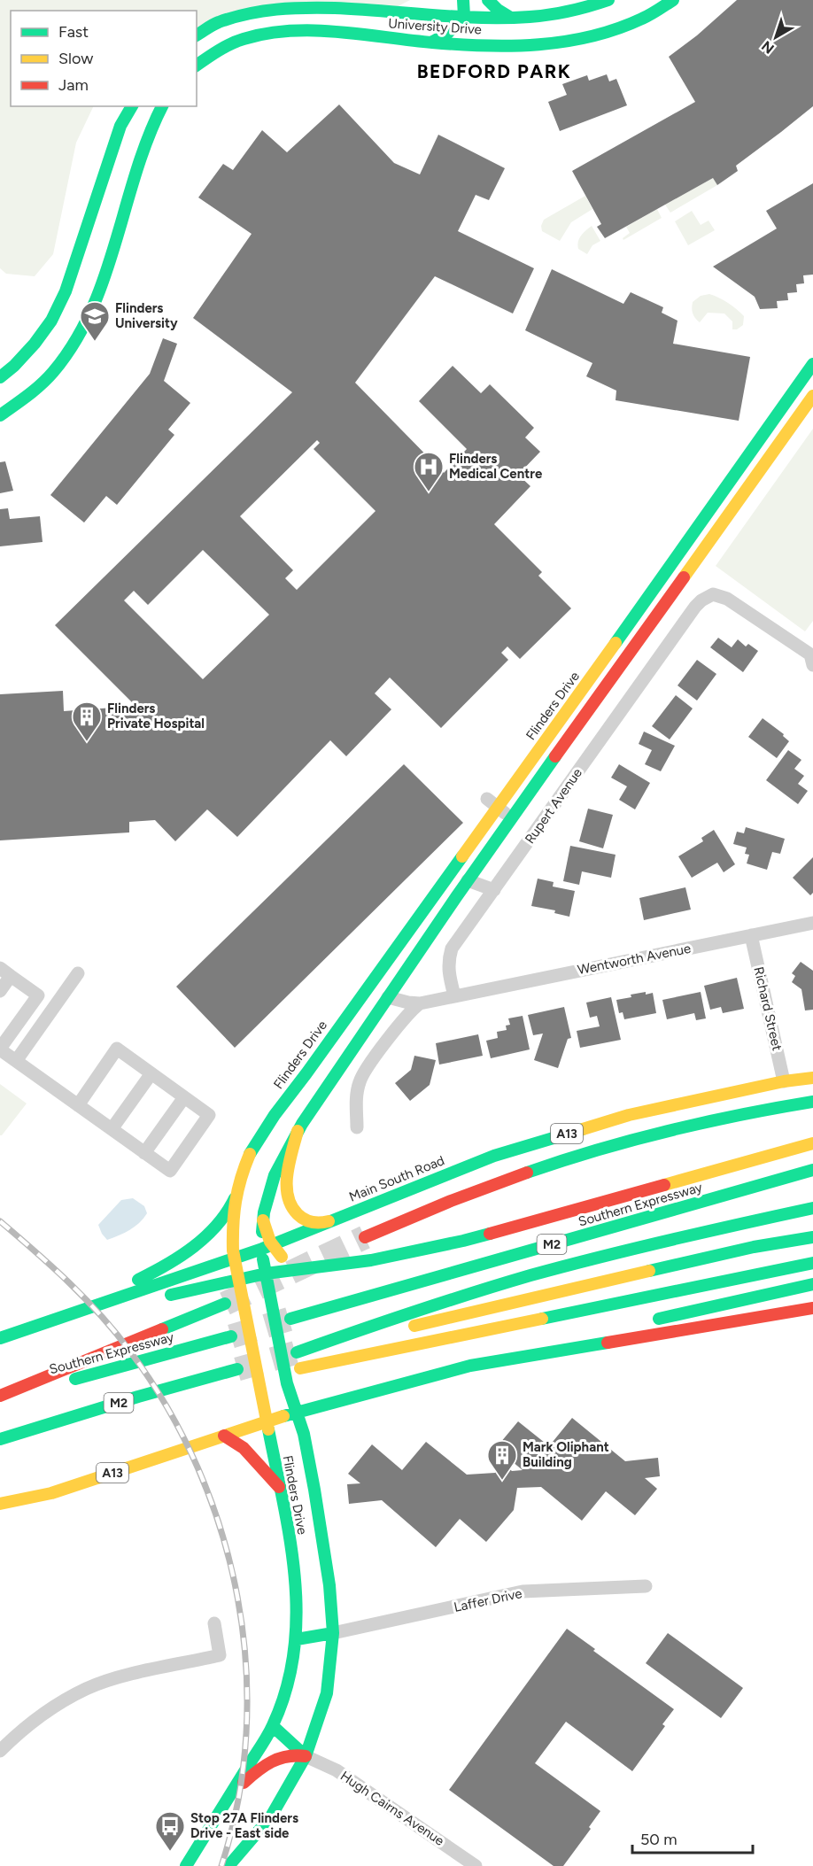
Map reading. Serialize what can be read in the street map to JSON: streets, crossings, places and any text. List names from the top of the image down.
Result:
{
  "streets": {
    "main road": [
      "University Drive",
      "Flinders Drive",
      "A13",
      "Main South Road",
      "Southern Expressway",
      "M2"
    ],
    "street": [
      "Rupert Avenue",
      "Wentworth Avenue",
      "Richard Street",
      "Laffer Drive",
      "Hugh Cairns Avenue"
    ]
  },
  "crossings": [
    ["Flinders Drive", "A13"],
    ["Flinders Drive", "Main South Road"],
    ["Flinders Drive", "Laffer Drive"],
    ["Flinders Drive", "Hugh Cairns Avenue"],
    ["Rupert Avenue", "Wentworth Avenue"],
    ["Wentworth Avenue", "Richard Street"],
    ["Richard Street", "Main South Road"]
  ],
  "districts": ["BEDFORD PARK"],
  "places": {
    "school or university": ["Flinders University"],
    "hospital": ["Flinders Medical Centre"],
    "building": ["Flinders Private Hospital", "Mark Oliphant Building"],
    "bus stop": ["Stop 27A Flinders Drive - East side"]
  },
  "legend": ["Fast", "Slow", "Jam"],
  "scale_bar": "50 m",
  "north": "bottom left"
}
